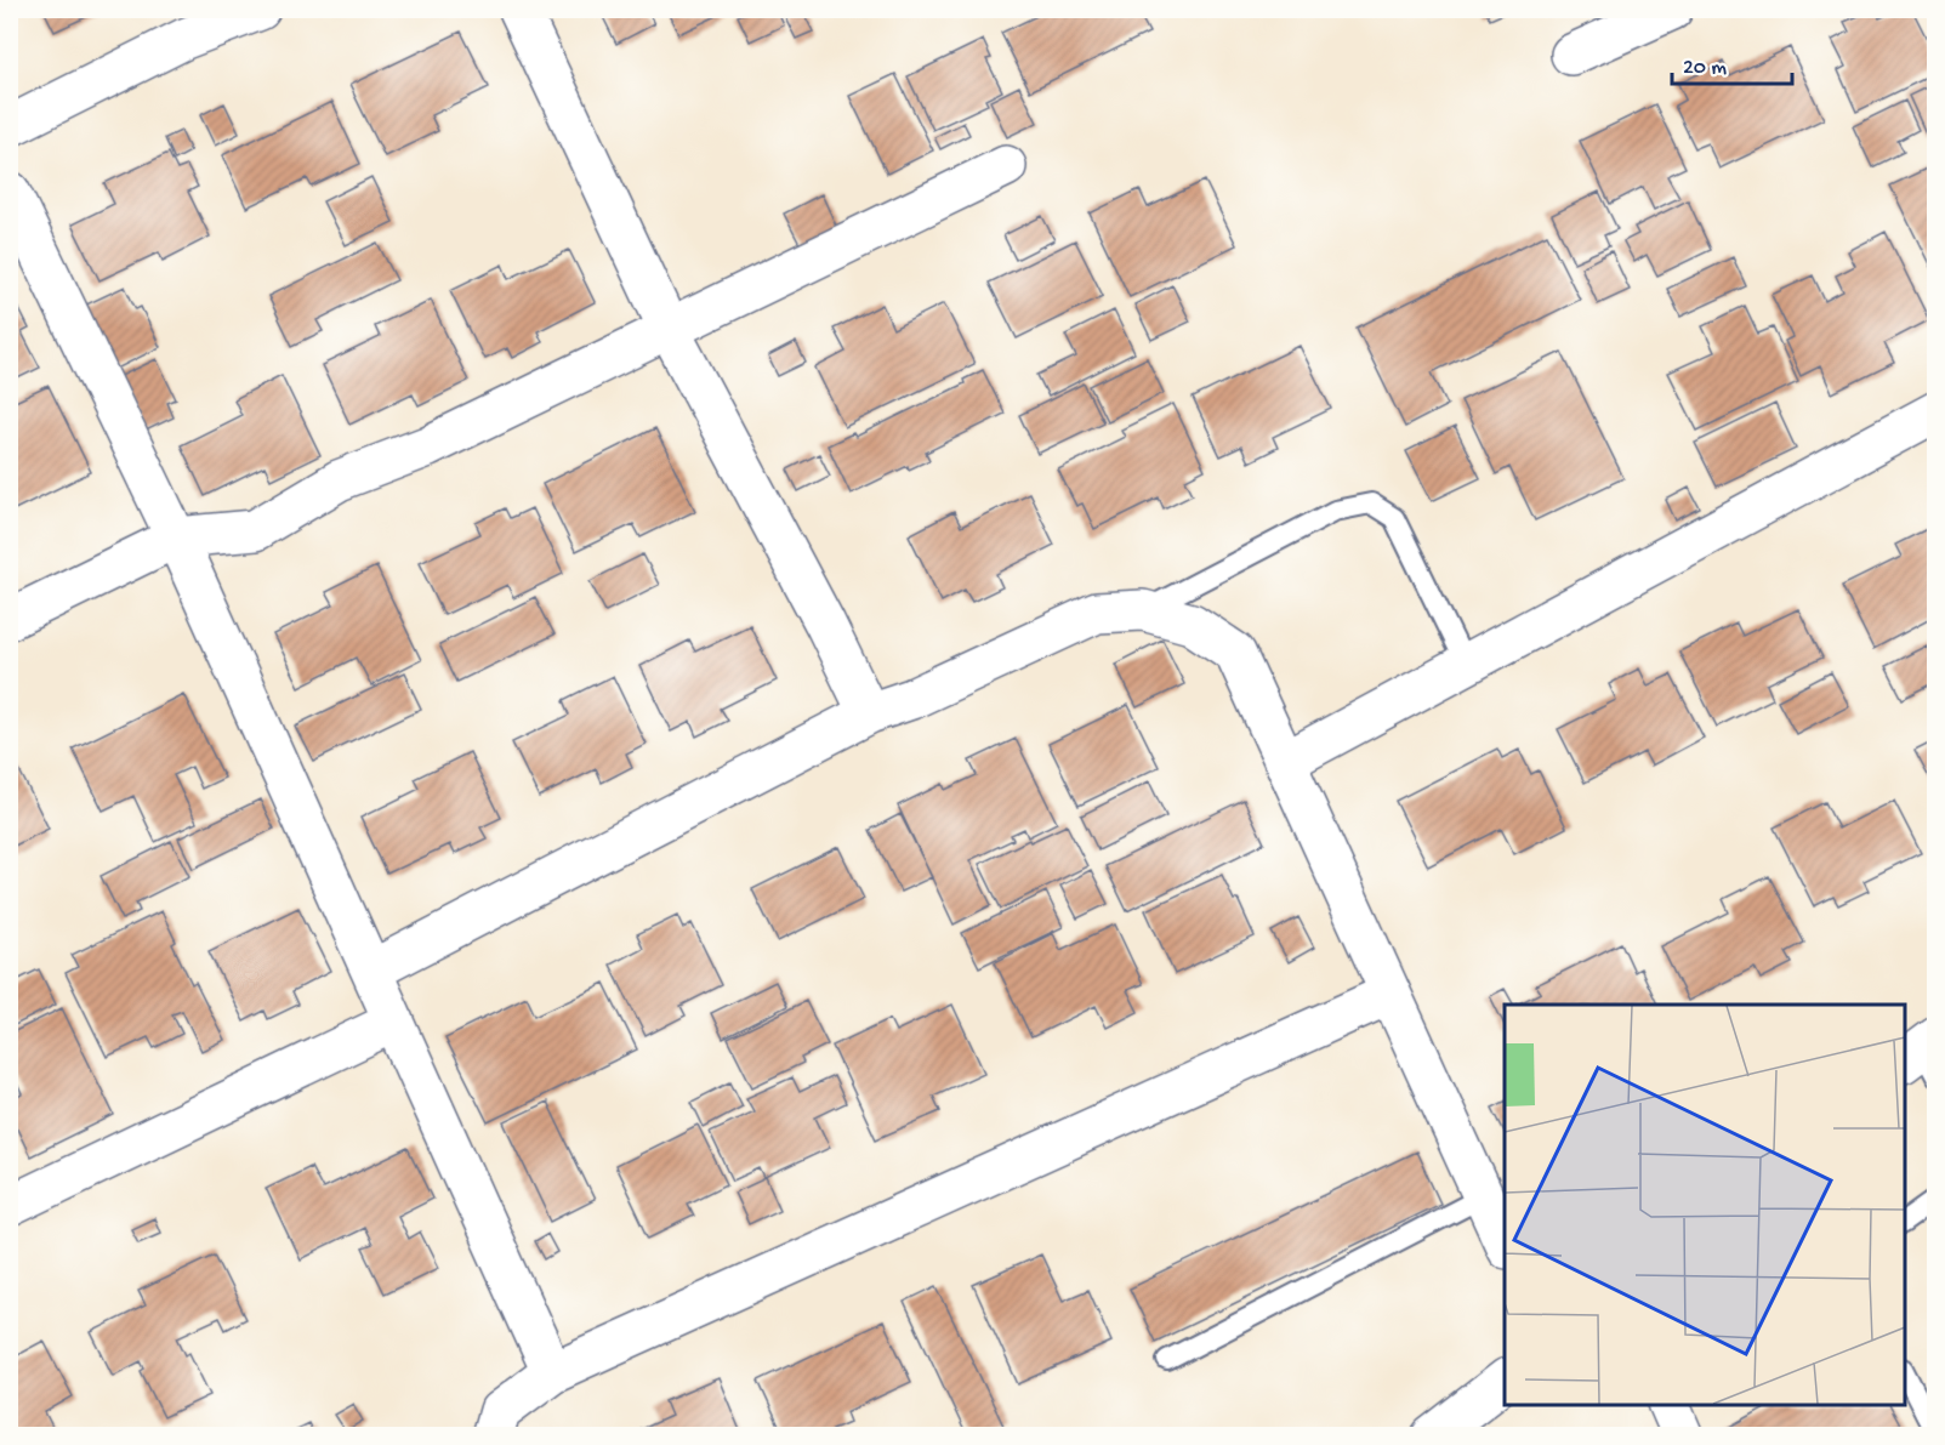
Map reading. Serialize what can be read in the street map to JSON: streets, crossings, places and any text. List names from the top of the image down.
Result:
{
  "scale_bar": "20 m"
}
